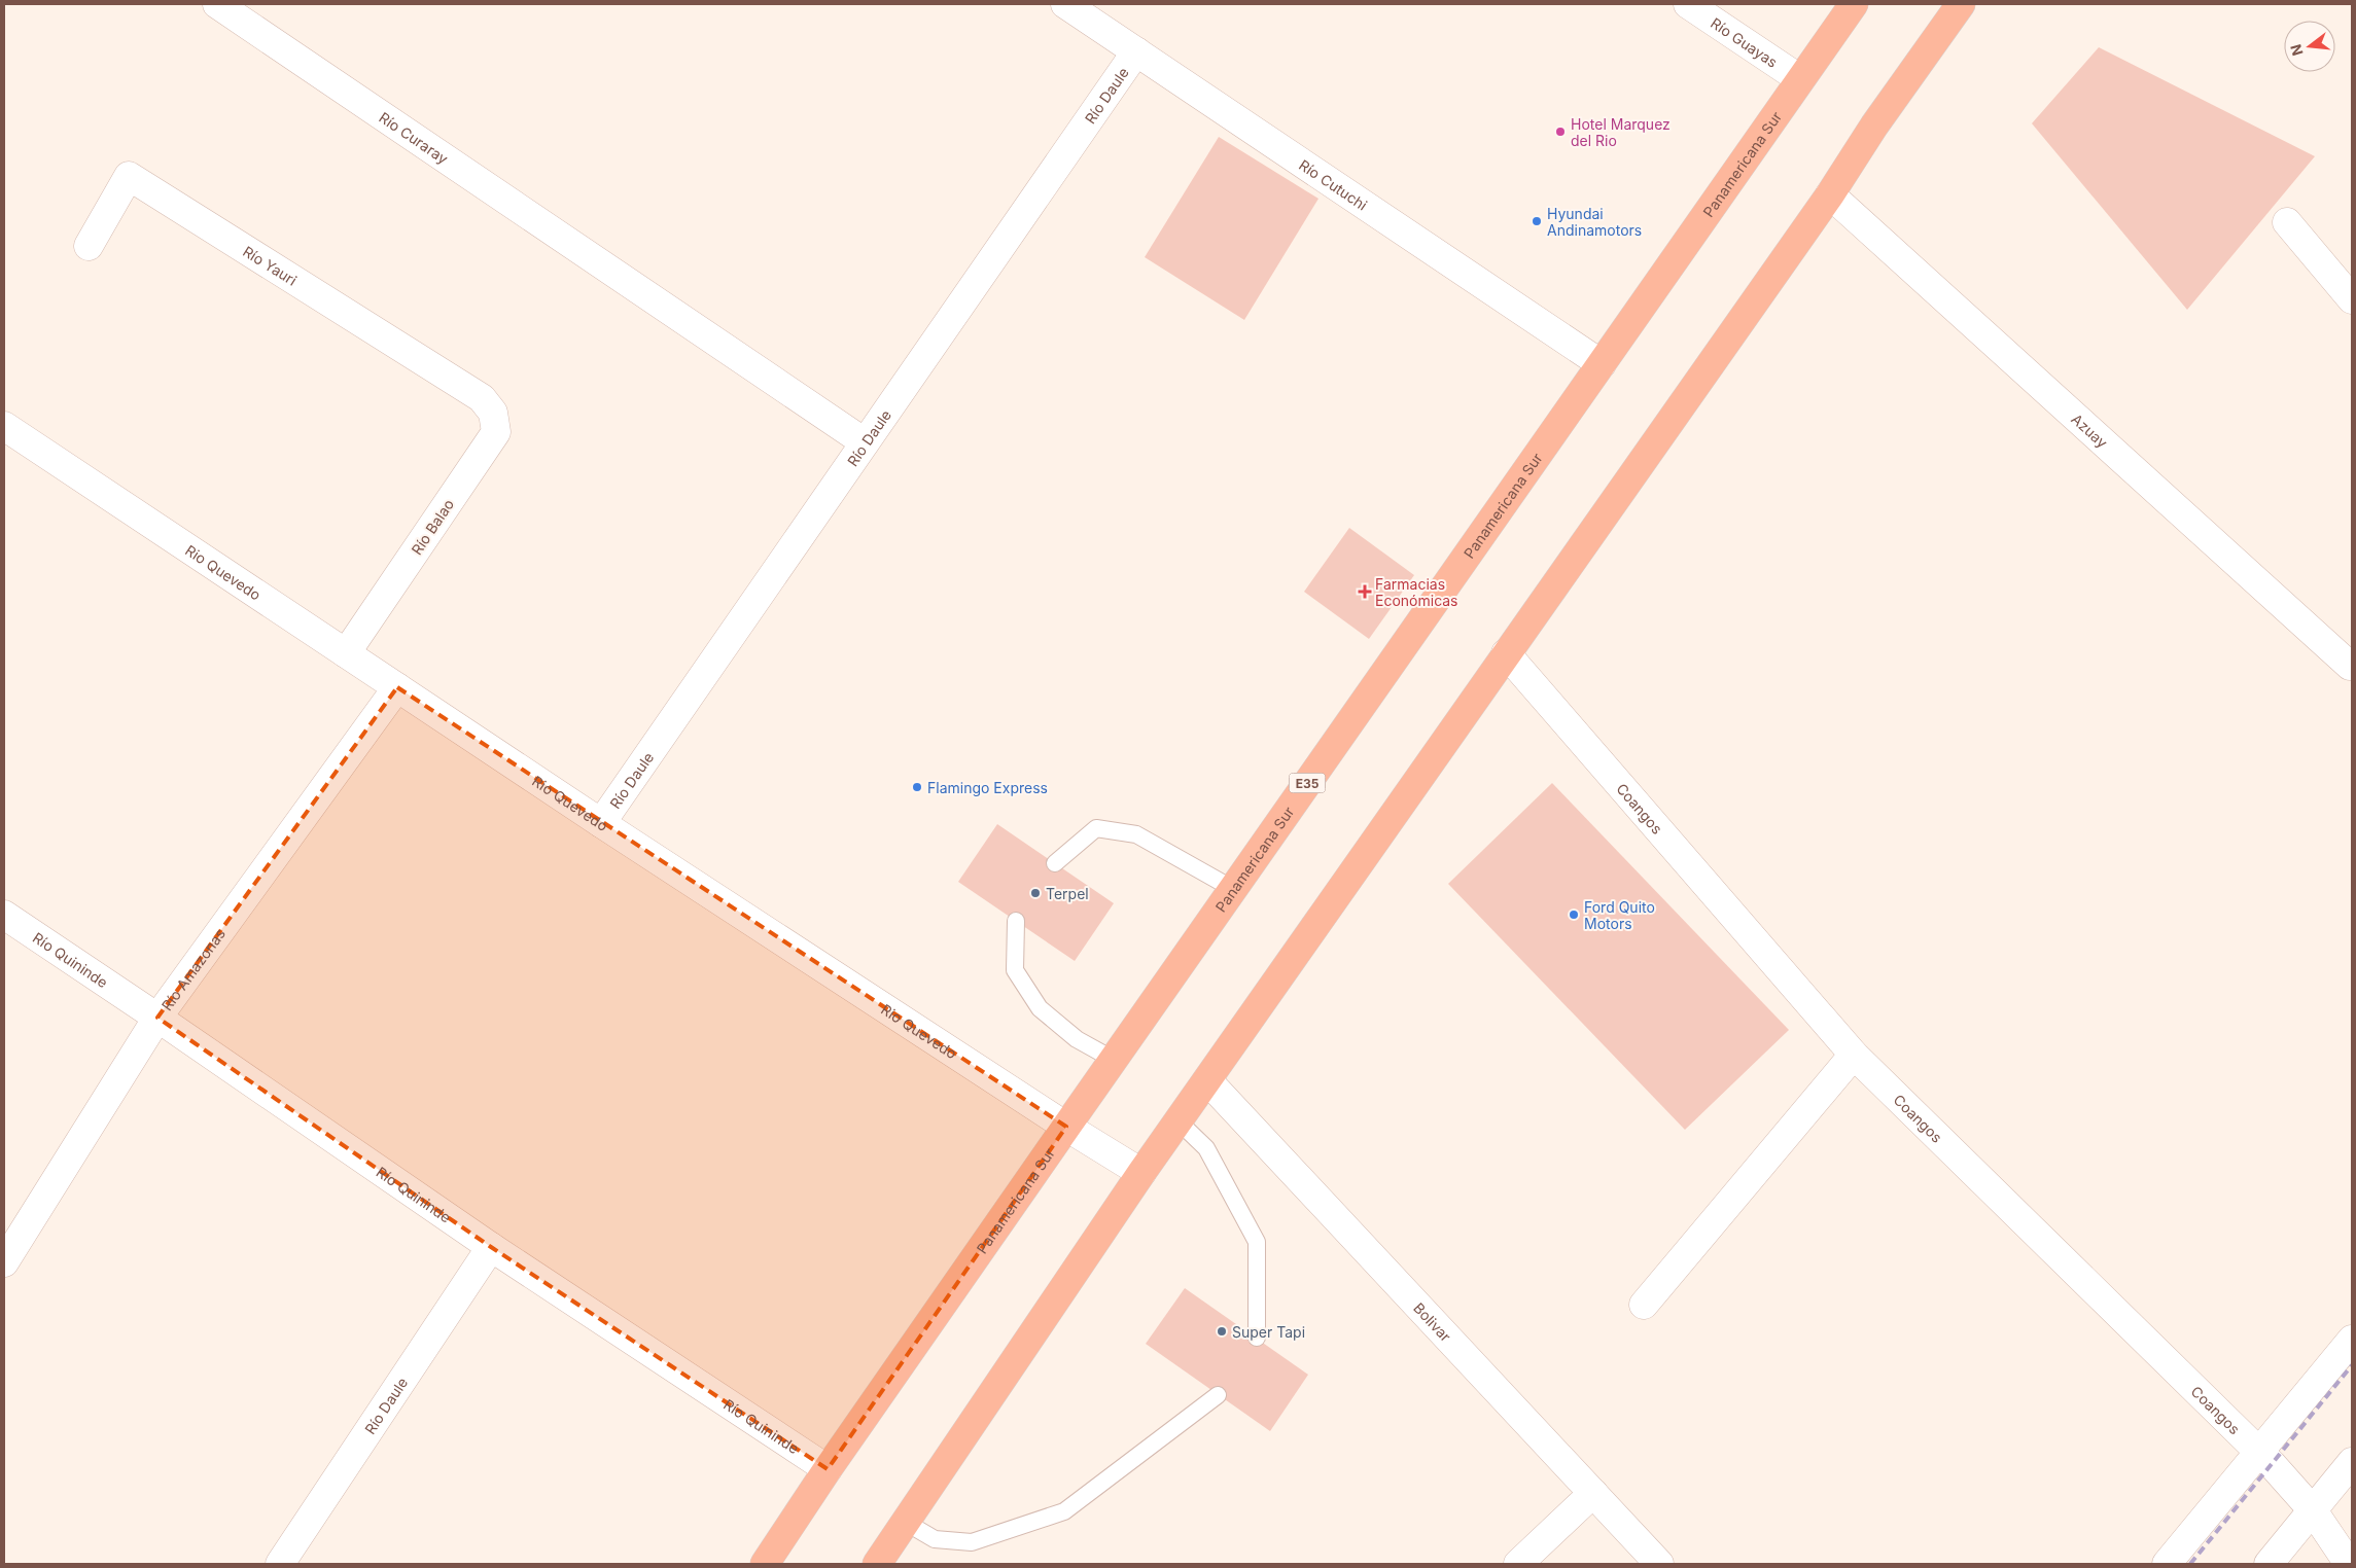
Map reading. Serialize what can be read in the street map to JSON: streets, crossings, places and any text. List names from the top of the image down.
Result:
{
  "streets": {
    "highway": ["Panamericana Sur", "E35"],
    "street": [
      "Río Guayas",
      "Río Daule",
      "Río Curaray",
      "Río Cutuchi",
      "Río Yauri",
      "Azuay",
      "Río Balao",
      "Rio Quevedo",
      "Coangos",
      "Río Quininde",
      "Río Amazonas",
      "Bolivar"
    ]
  },
  "crossings": [
    ["Río Guayas", "Panamericana Sur"],
    ["Río Daule", "Río Curaray"],
    ["Río Daule", "Río Cutuchi"],
    ["Río Daule", "Rio Quevedo"],
    ["Río Daule", "Río Quininde"],
    ["Panamericana Sur", "Río Cutuchi"],
    ["Panamericana Sur", "Rio Quevedo"],
    ["Panamericana Sur", "Río Quininde"],
    ["Río Yauri", "Río Balao"],
    ["Río Balao", "Rio Quevedo"],
    ["Rio Quevedo", "Río Amazonas"],
    ["Río Quininde", "Río Amazonas"]
  ],
  "places": {
    "other": [
      "Hotel Marquez del Rio",
      "Hyundai Andinamotors",
      "Flamingo Express",
      "Terpel",
      "Ford Quito Motors",
      "Super Tapi"
    ],
    "health": ["Farmacias Económicas"]
  },
  "north": "left"
}
